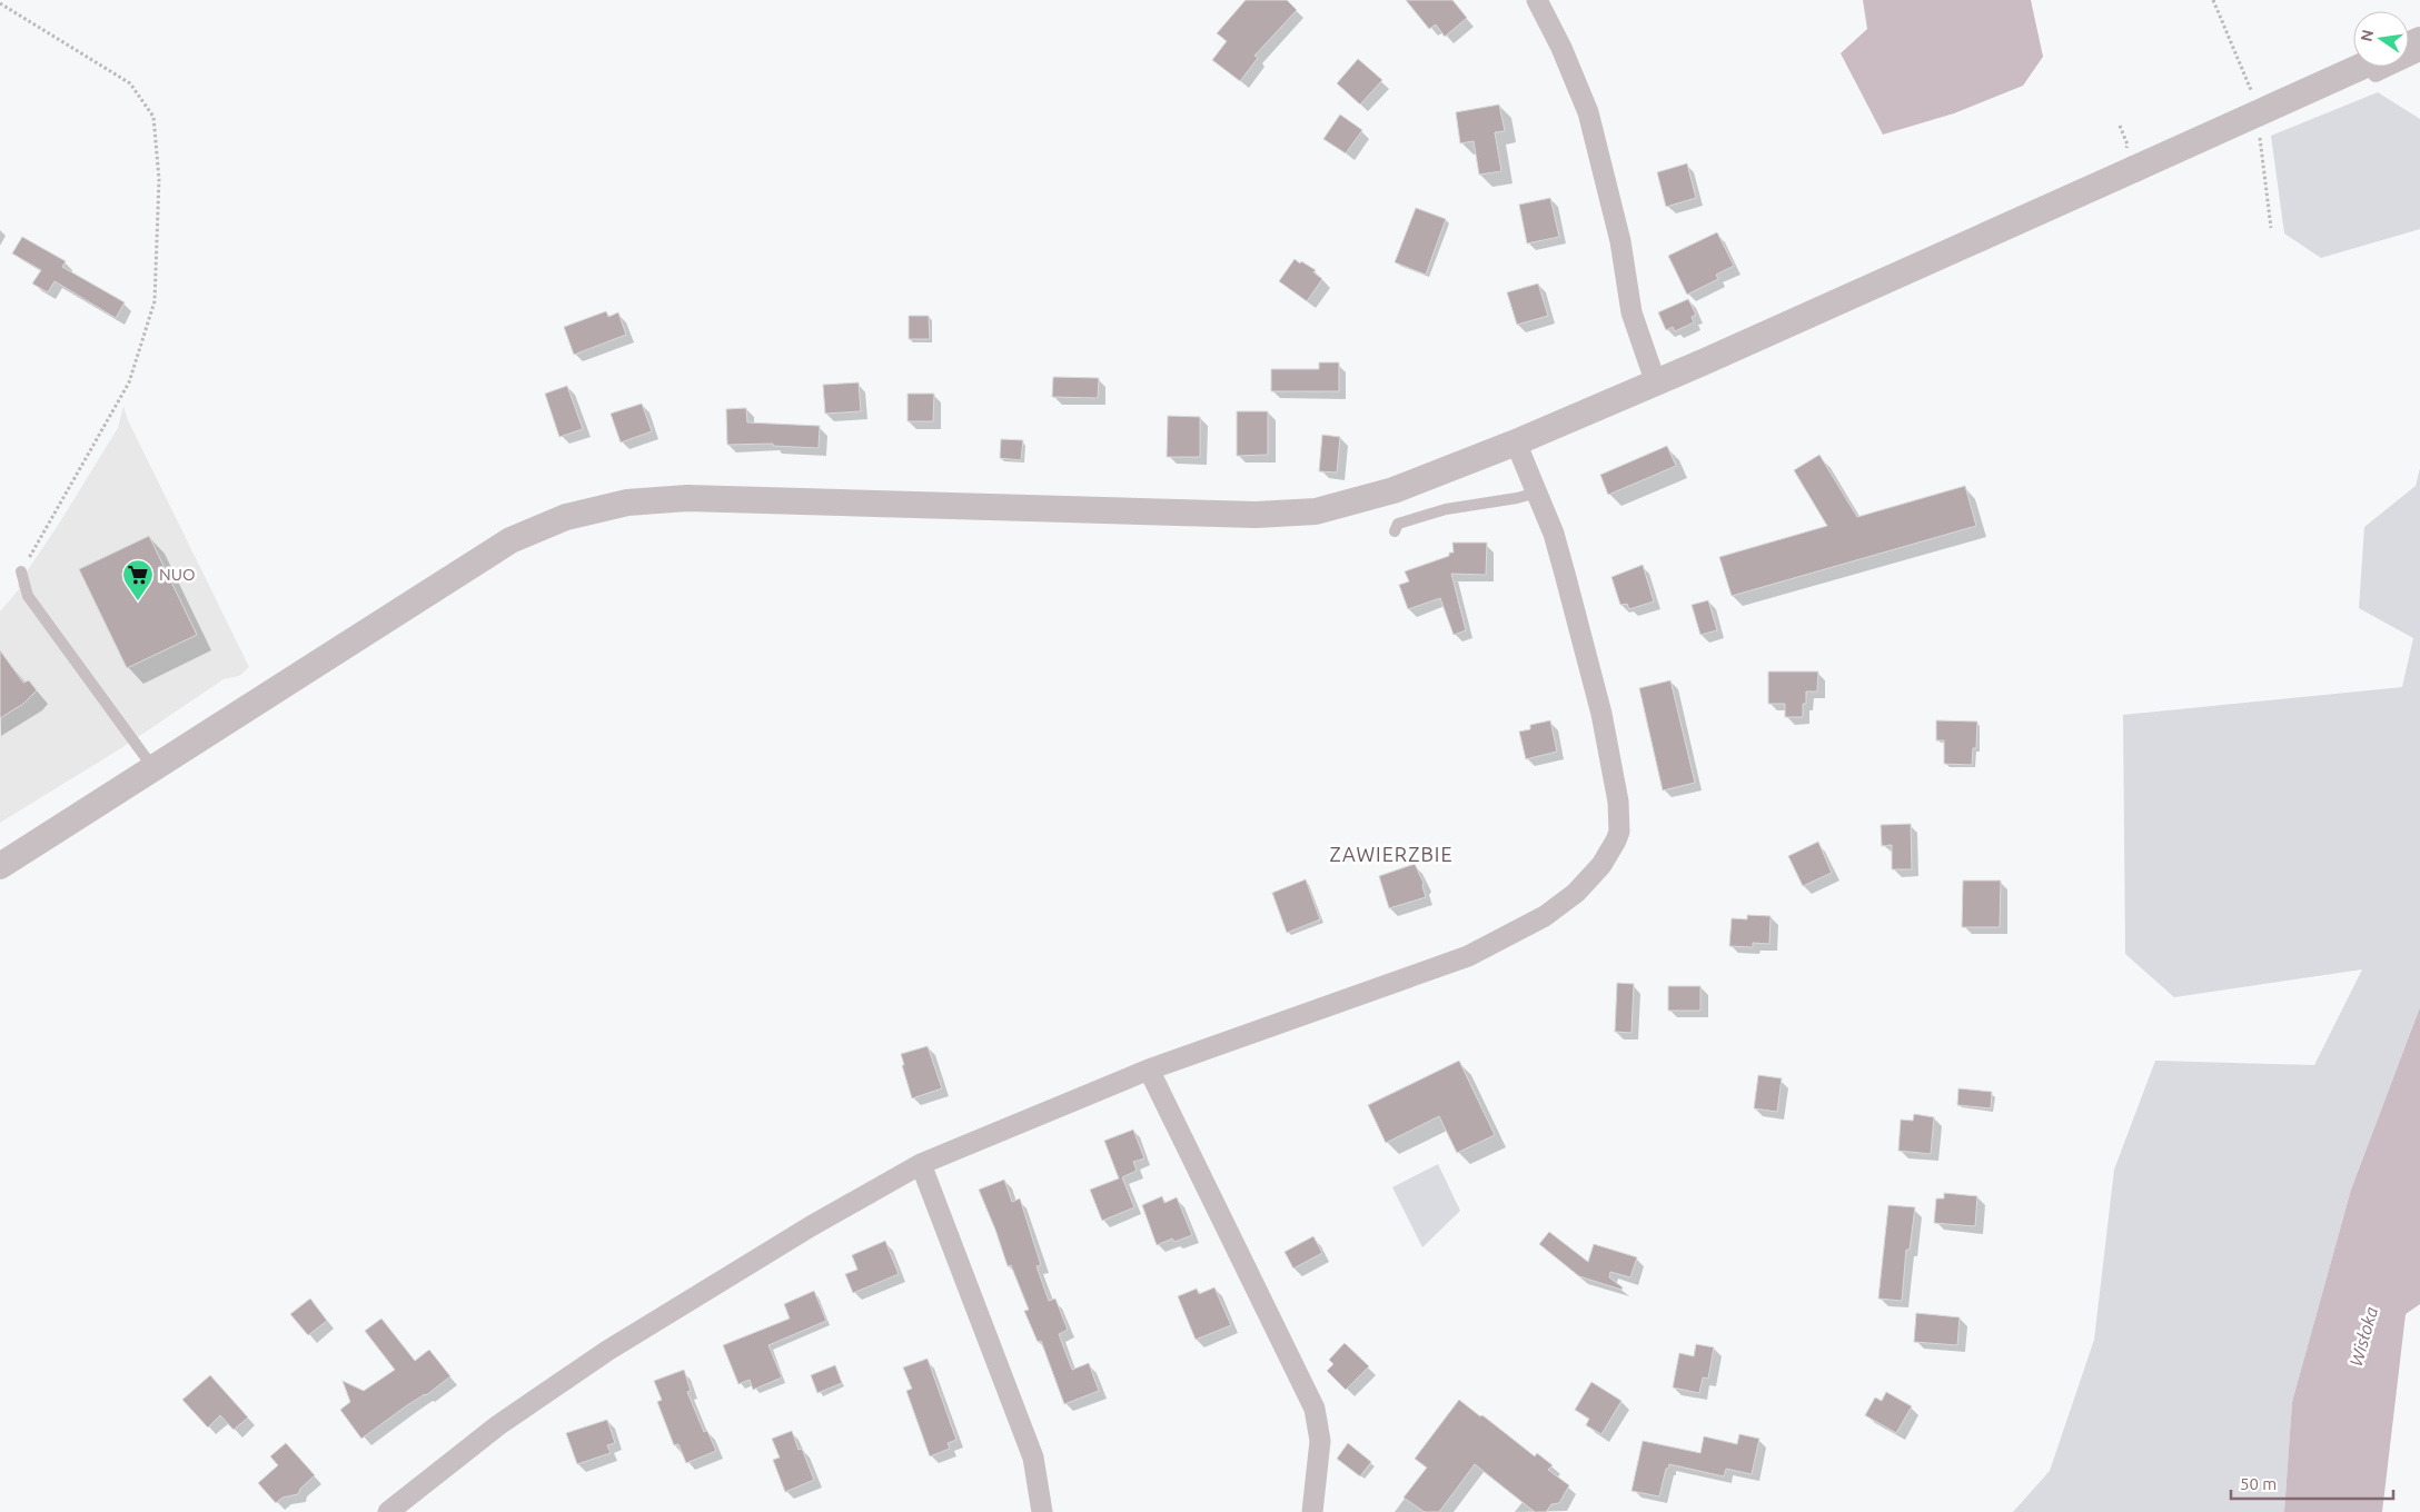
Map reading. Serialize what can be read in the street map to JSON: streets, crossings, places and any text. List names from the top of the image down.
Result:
{
  "districts": ["ZAWIERZBIE"],
  "water": ["Wisłoka"],
  "places": {
    "supermarket": ["NUO"]
  },
  "scale_bar": "50 m",
  "north": "left"
}
